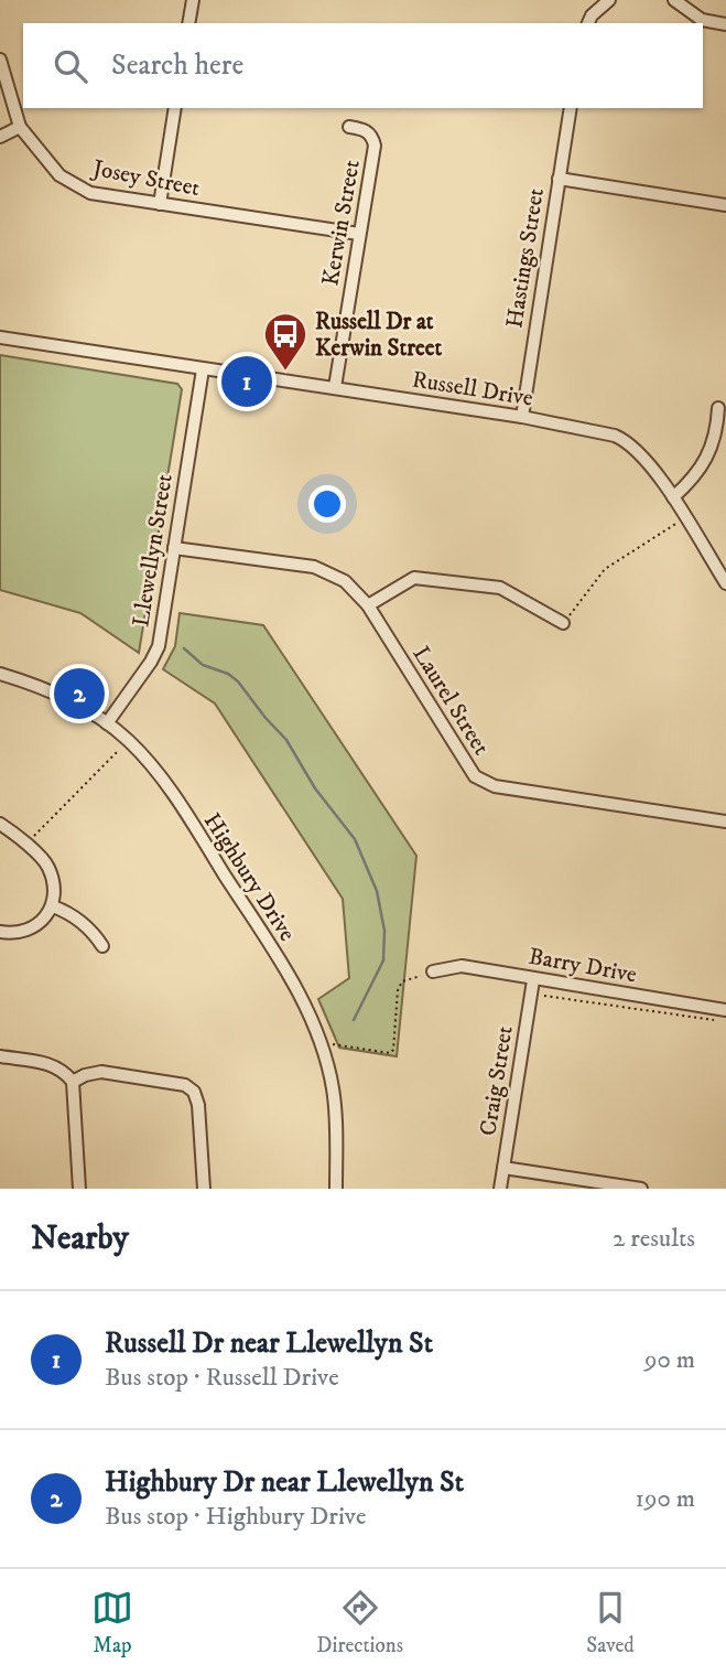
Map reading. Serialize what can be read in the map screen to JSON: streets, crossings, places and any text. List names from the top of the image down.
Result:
{
  "streets": {
    "street": [
      "Josey Street",
      "Kerwin Street",
      "Hastings Street",
      "Russell Drive",
      "Llewellyn Street",
      "Laurel Street",
      "Highbury Drive",
      "Barry Drive",
      "Craig Street"
    ]
  },
  "crossings": [
    ["Josey Street", "Kerwin Street"],
    ["Kerwin Street", "Russell Drive"],
    ["Hastings Street", "Russell Drive"],
    ["Russell Drive", "Llewellyn Street"],
    ["Llewellyn Street", "Laurel Street"],
    ["Llewellyn Street", "Highbury Drive"],
    ["Barry Drive", "Craig Street"]
  ],
  "places": {
    "bus stop": ["Russell Dr at Kerwin Street"]
  },
  "page": {
    "search": "Search here",
    "pins": ["1", "2"],
    "heading": ["Nearby", "2 results"],
    "list": [
      {
        "mark": "1",
        "name": "Russell Dr near Llewellyn St",
        "note": "Bus stop · Russell Drive",
        "value": "90 m"
      },
      {
        "mark": "2",
        "name": "Highbury Dr near Llewellyn St",
        "note": "Bus stop · Highbury Drive",
        "value": "190 m"
      }
    ],
    "nav": ["Map", "Directions", "Saved"]
  }
}
